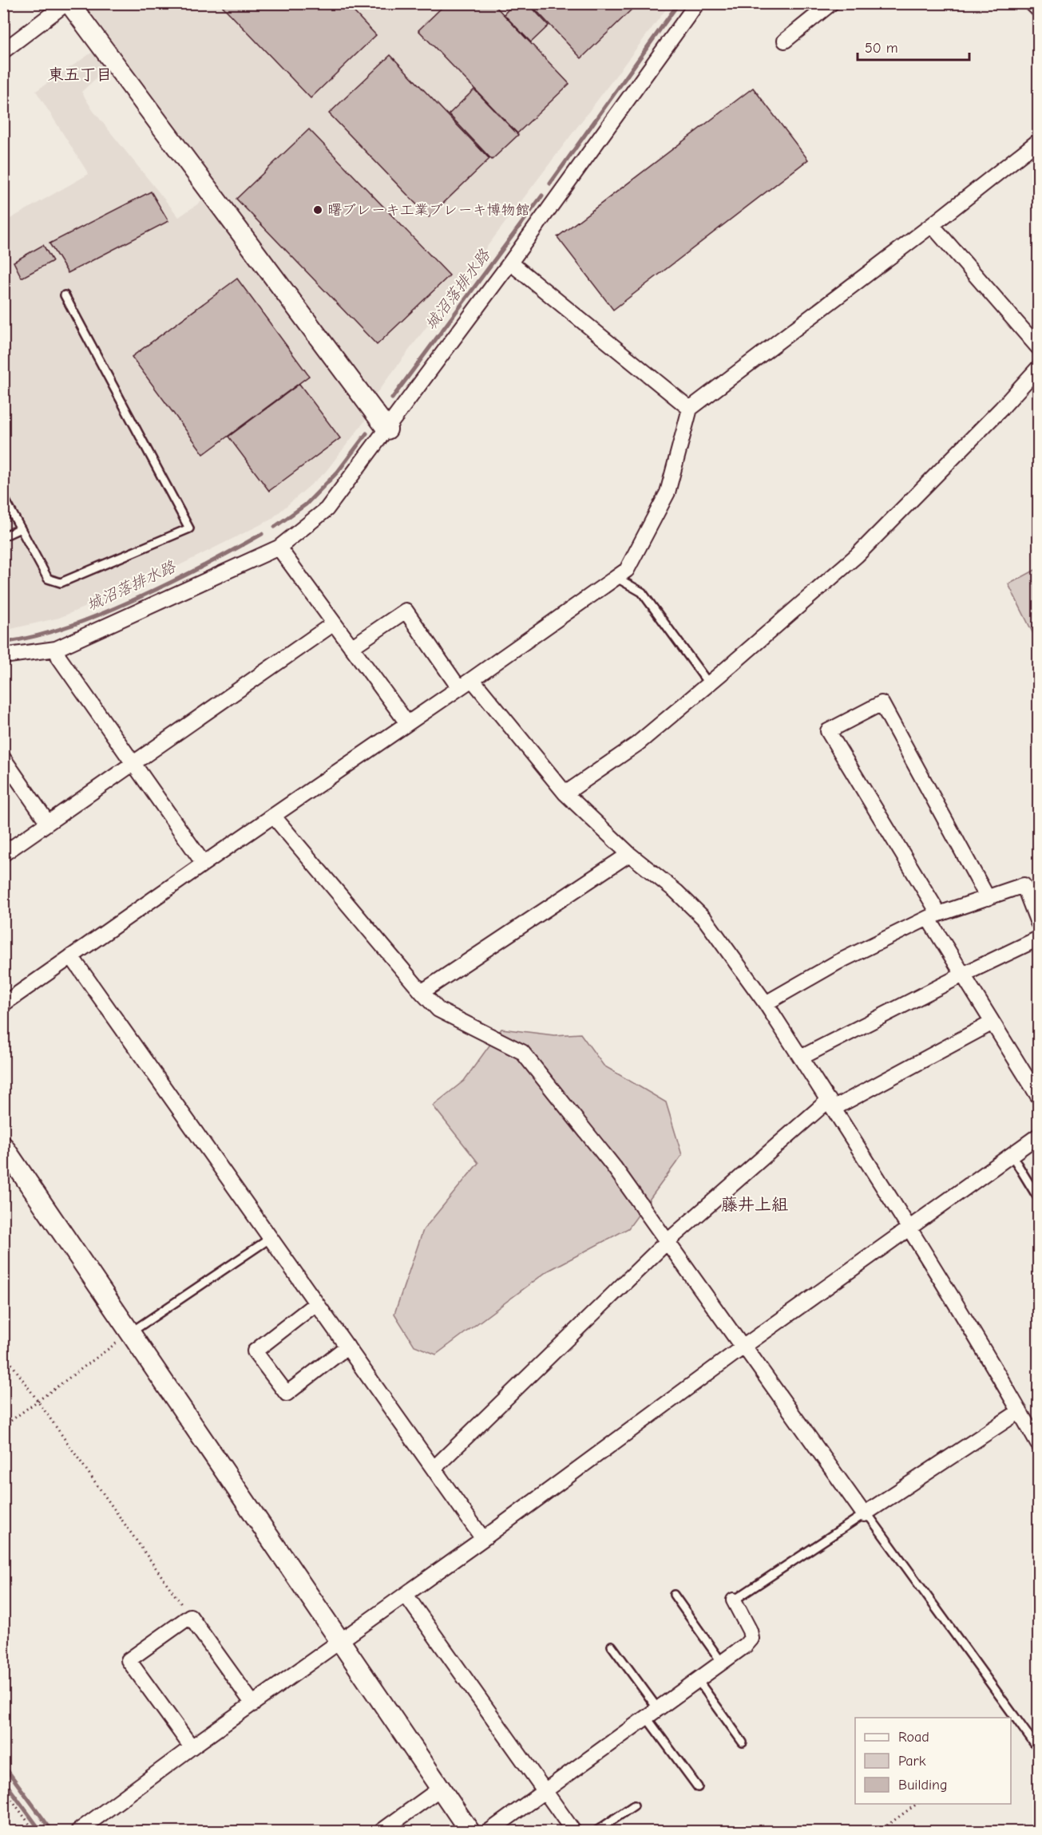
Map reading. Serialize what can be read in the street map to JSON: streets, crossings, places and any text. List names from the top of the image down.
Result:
{
  "districts": ["東五丁目", "藤井上組"],
  "water": ["城沼落排水路"],
  "places": ["曙ブレーキ工業ブレーキ博物館"],
  "legend": ["Road", "Park", "Building"],
  "scale_bar": "50 m"
}
